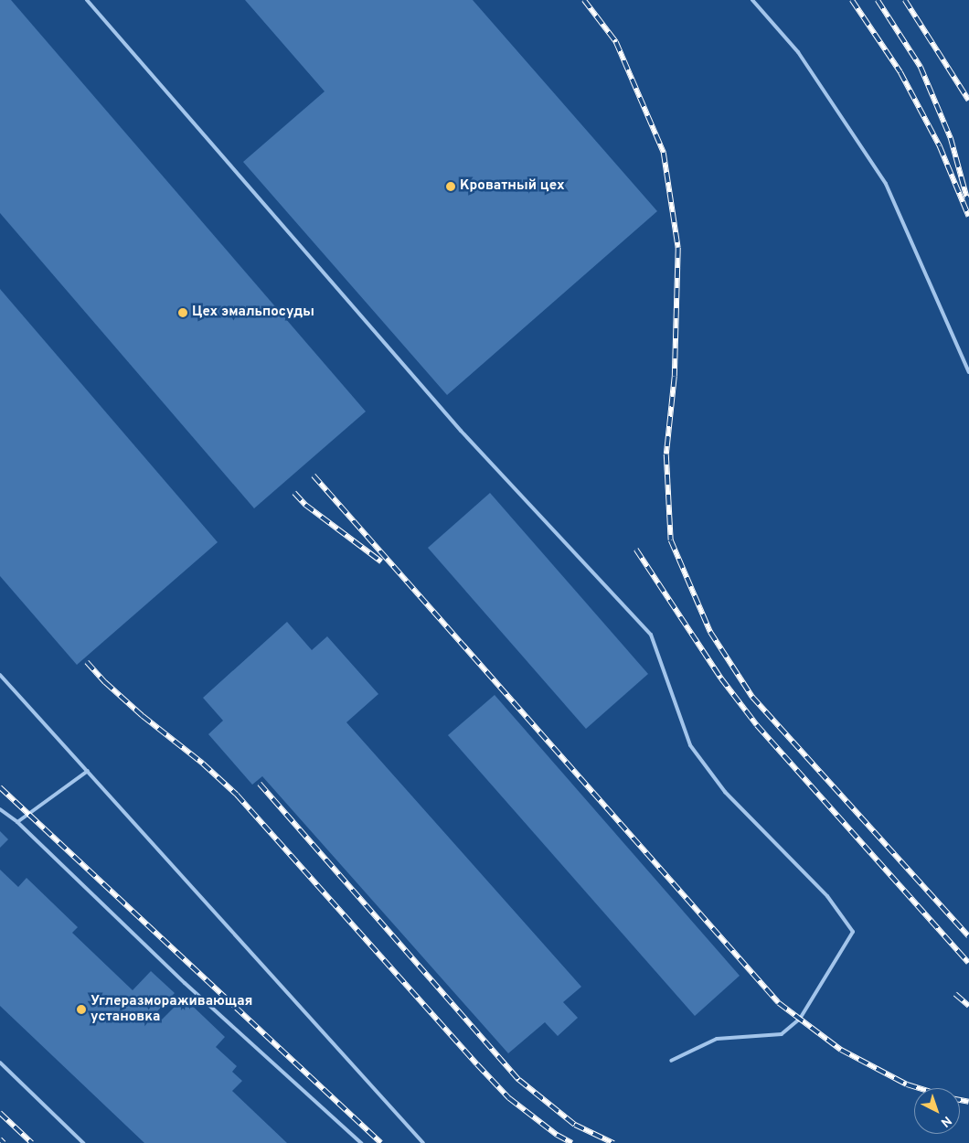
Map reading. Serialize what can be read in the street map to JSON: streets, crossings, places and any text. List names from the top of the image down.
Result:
{
  "places": ["Кроватный цех", "Цех эмальпосуды", "Углеразмораживающая установка"],
  "north": "bottom right"
}
